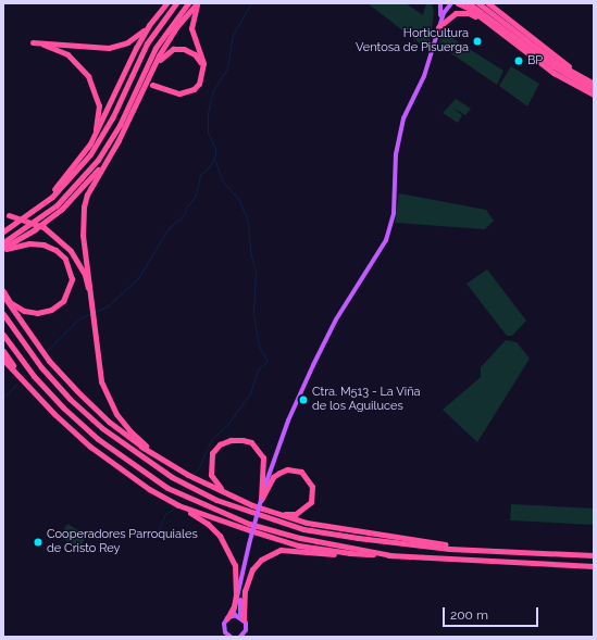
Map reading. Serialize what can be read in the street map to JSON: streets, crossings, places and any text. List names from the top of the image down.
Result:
{
  "places": [
    "Horticultura Ventosa de Pisuerga",
    "BP",
    "Ctra. M513 - La Viña de los Aguiluces",
    "Cooperadores Parroquiales de Cristo Rey"
  ],
  "scale_bar": "200 m"
}
